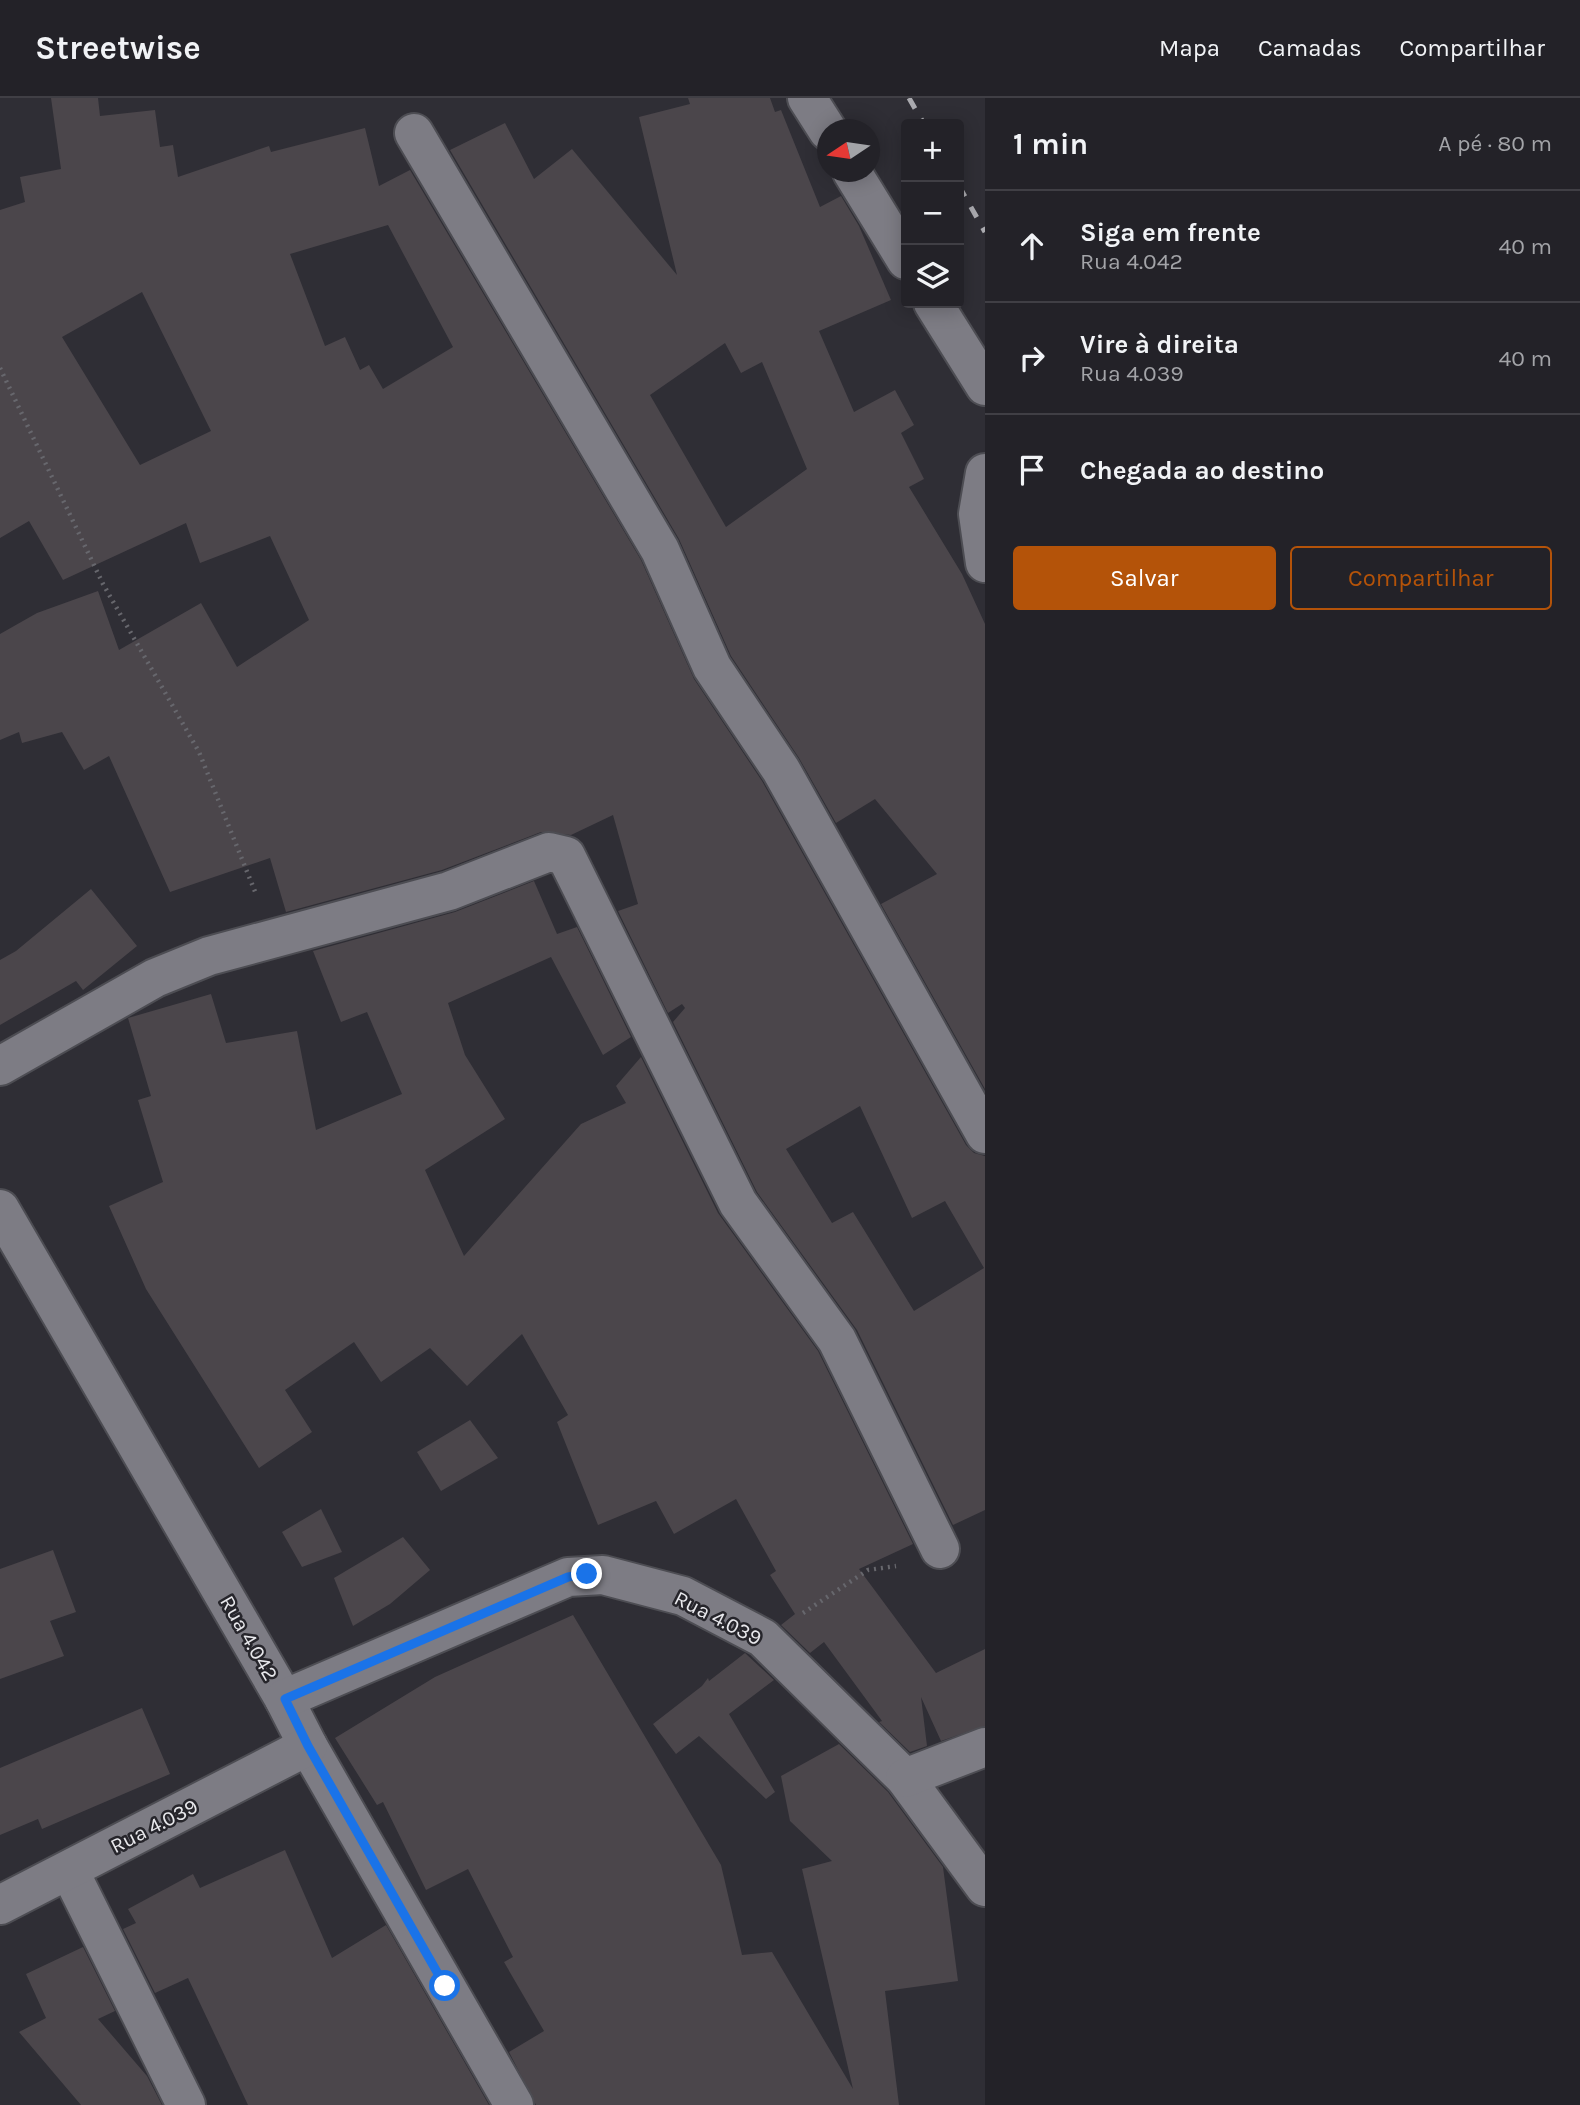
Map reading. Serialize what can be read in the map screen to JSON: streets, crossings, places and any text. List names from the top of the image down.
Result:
{
  "streets": {
    "street": ["Rua 4.039", "Rua 4.042"]
  },
  "crossings": [
    ["Rua 4.039", "Rua 4.042"]
  ],
  "north": "left",
  "page": {
    "header": "Streetwise",
    "nav": ["Mapa", "Camadas", "Compartilhar"],
    "heading": ["1 min", "A pé · 80 m"],
    "map_buttons": ["+", "−"],
    "list": [
      ["Siga em frente", "Rua 4.042", "40 m"],
      ["Vire à direita", "Rua 4.039", "40 m"],
      "Chegada ao destino"
    ],
    "buttons": ["Salvar", "Compartilhar"]
  }
}
